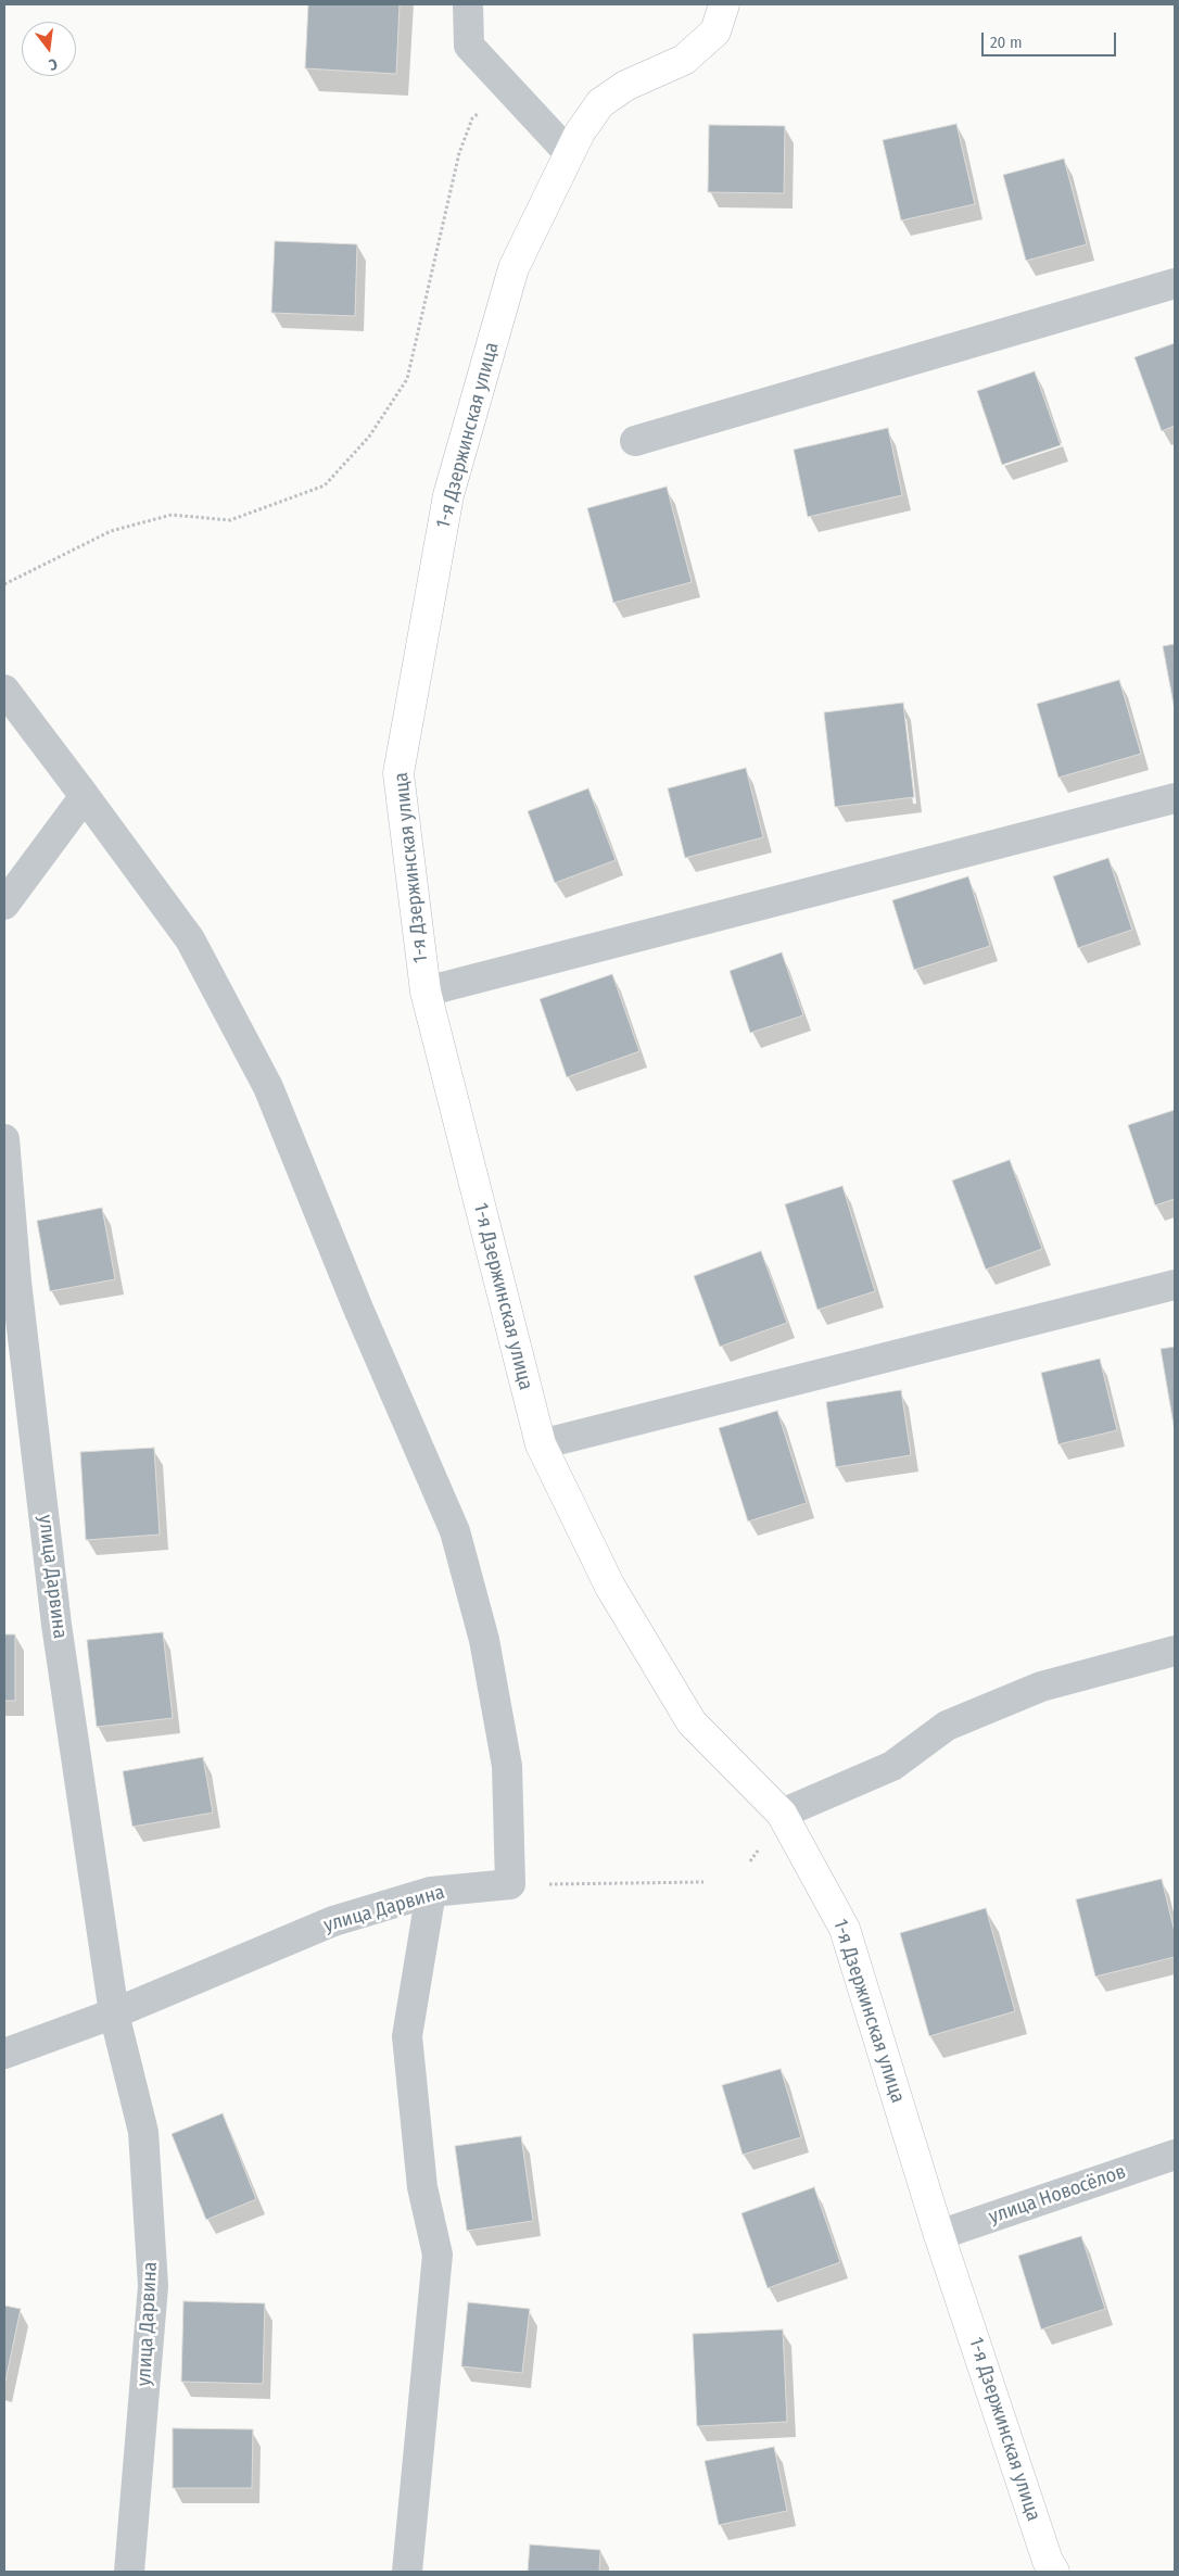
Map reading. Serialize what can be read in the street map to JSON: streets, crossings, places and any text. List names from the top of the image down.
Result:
{
  "streets": {
    "street": ["1-я Дзержинская улица", "улица Дарвина", "улица Новосёлов"]
  },
  "crossings": [
    ["1-я Дзержинская улица", "улица Новосёлов"]
  ],
  "scale_bar": "20 m",
  "north": "bottom"
}
